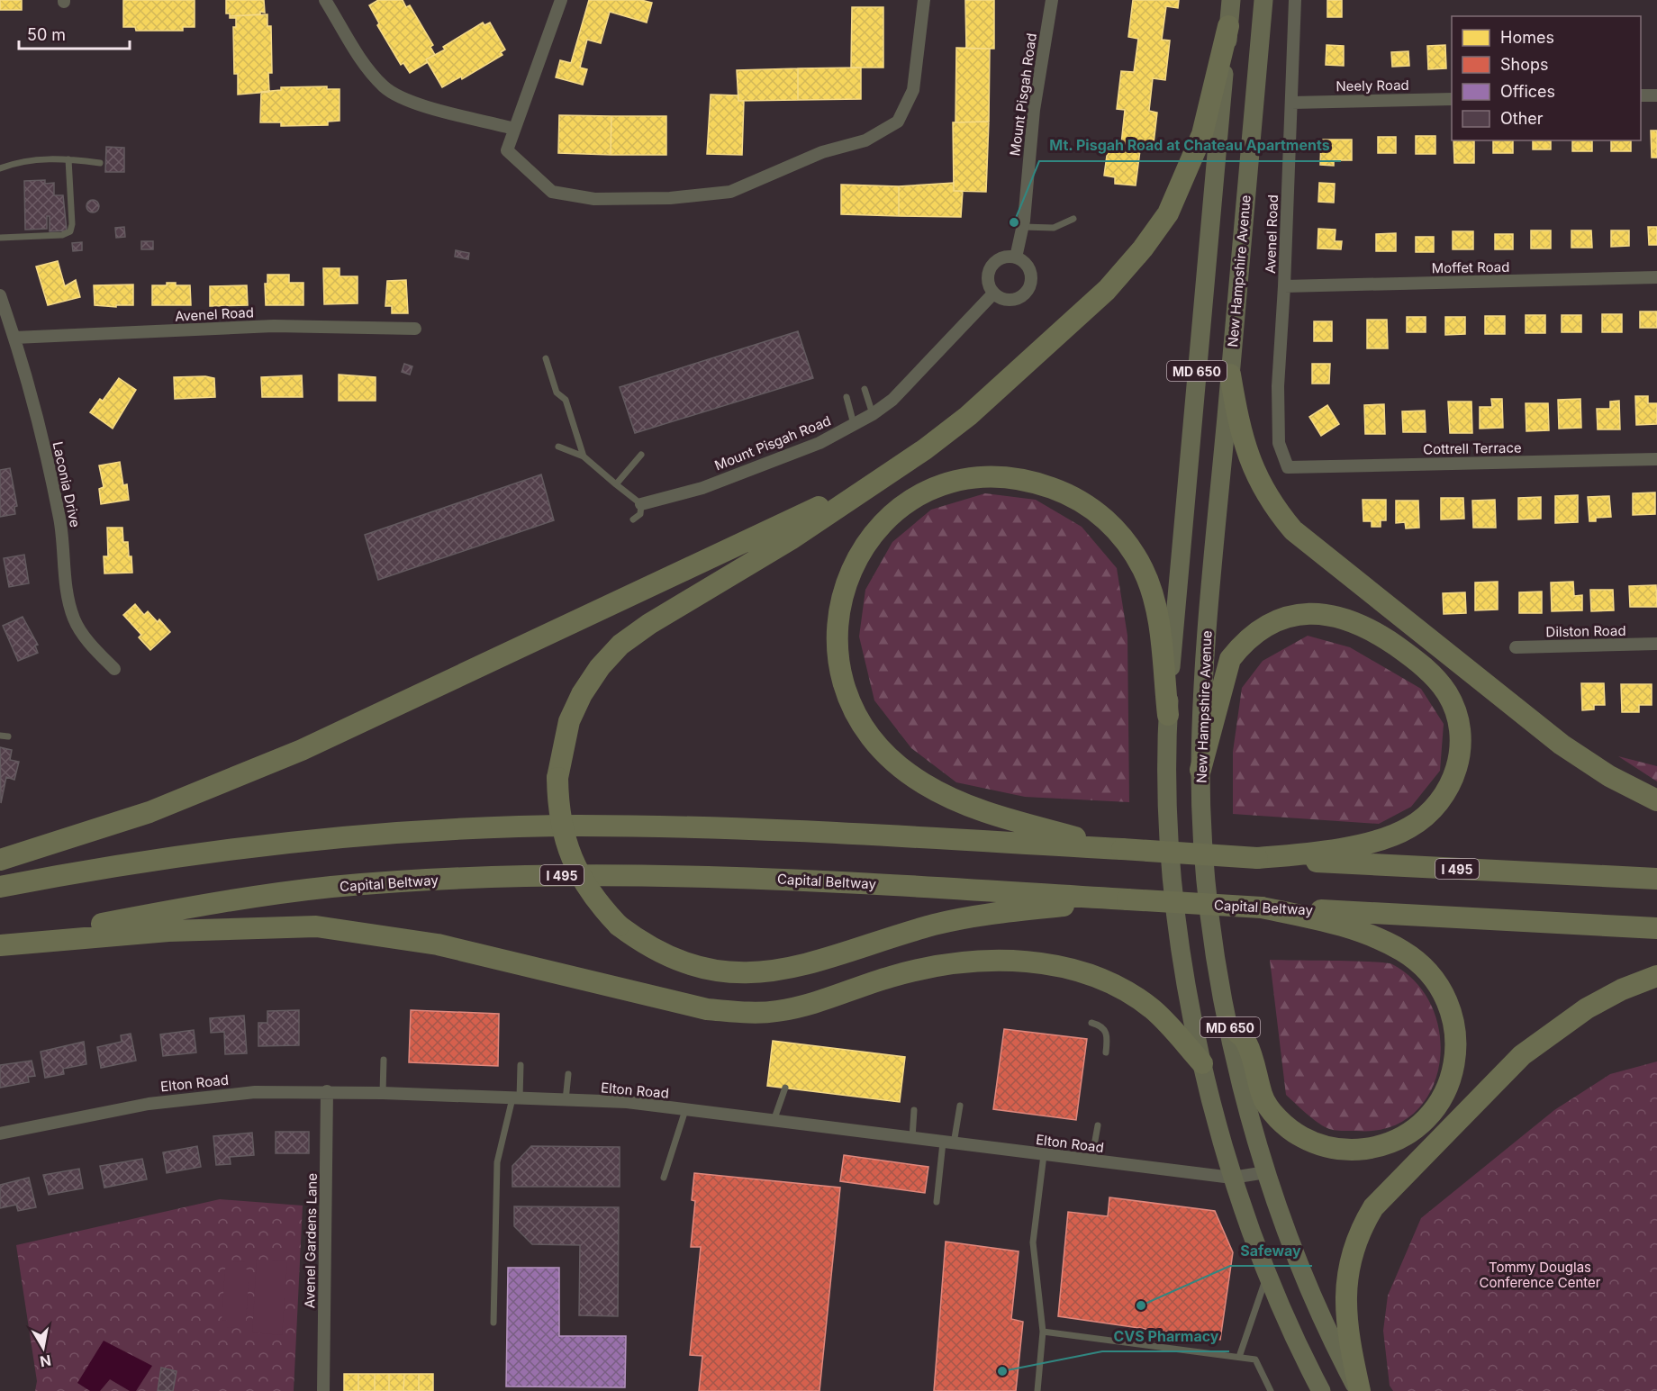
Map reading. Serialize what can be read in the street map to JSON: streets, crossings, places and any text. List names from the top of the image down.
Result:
{
  "streets": {
    "highway": ["I 495", "Capital Beltway"],
    "main road": ["New Hampshire Avenue", "MD 650"],
    "street": [
      "Neely Road",
      "Mount Pisgah Road",
      "Avenel Road",
      "Moffet Road",
      "Cottrell Terrace",
      "Laconia Drive",
      "Dilston Road",
      "Elton Road",
      "Avenel Gardens Lane"
    ]
  },
  "crossings": [
    ["Neely Road", "Avenel Road"],
    ["Avenel Road", "Moffet Road"],
    ["Avenel Road", "Cottrell Terrace"],
    ["Avenel Road", "Laconia Drive"],
    ["New Hampshire Avenue", "Elton Road"],
    ["MD 650", "Elton Road"],
    ["Elton Road", "Avenel Gardens Lane"]
  ],
  "parks": ["Tommy Douglas Conference Center"],
  "places": ["Mt. Pisgah Road at Chateau Apartments", "Safeway", "CVS Pharmacy"],
  "legend": [
    "Homes",
    "Shops",
    "Offices",
    "Other"
  ],
  "scale_bar": "50 m",
  "north": "bottom"
}
